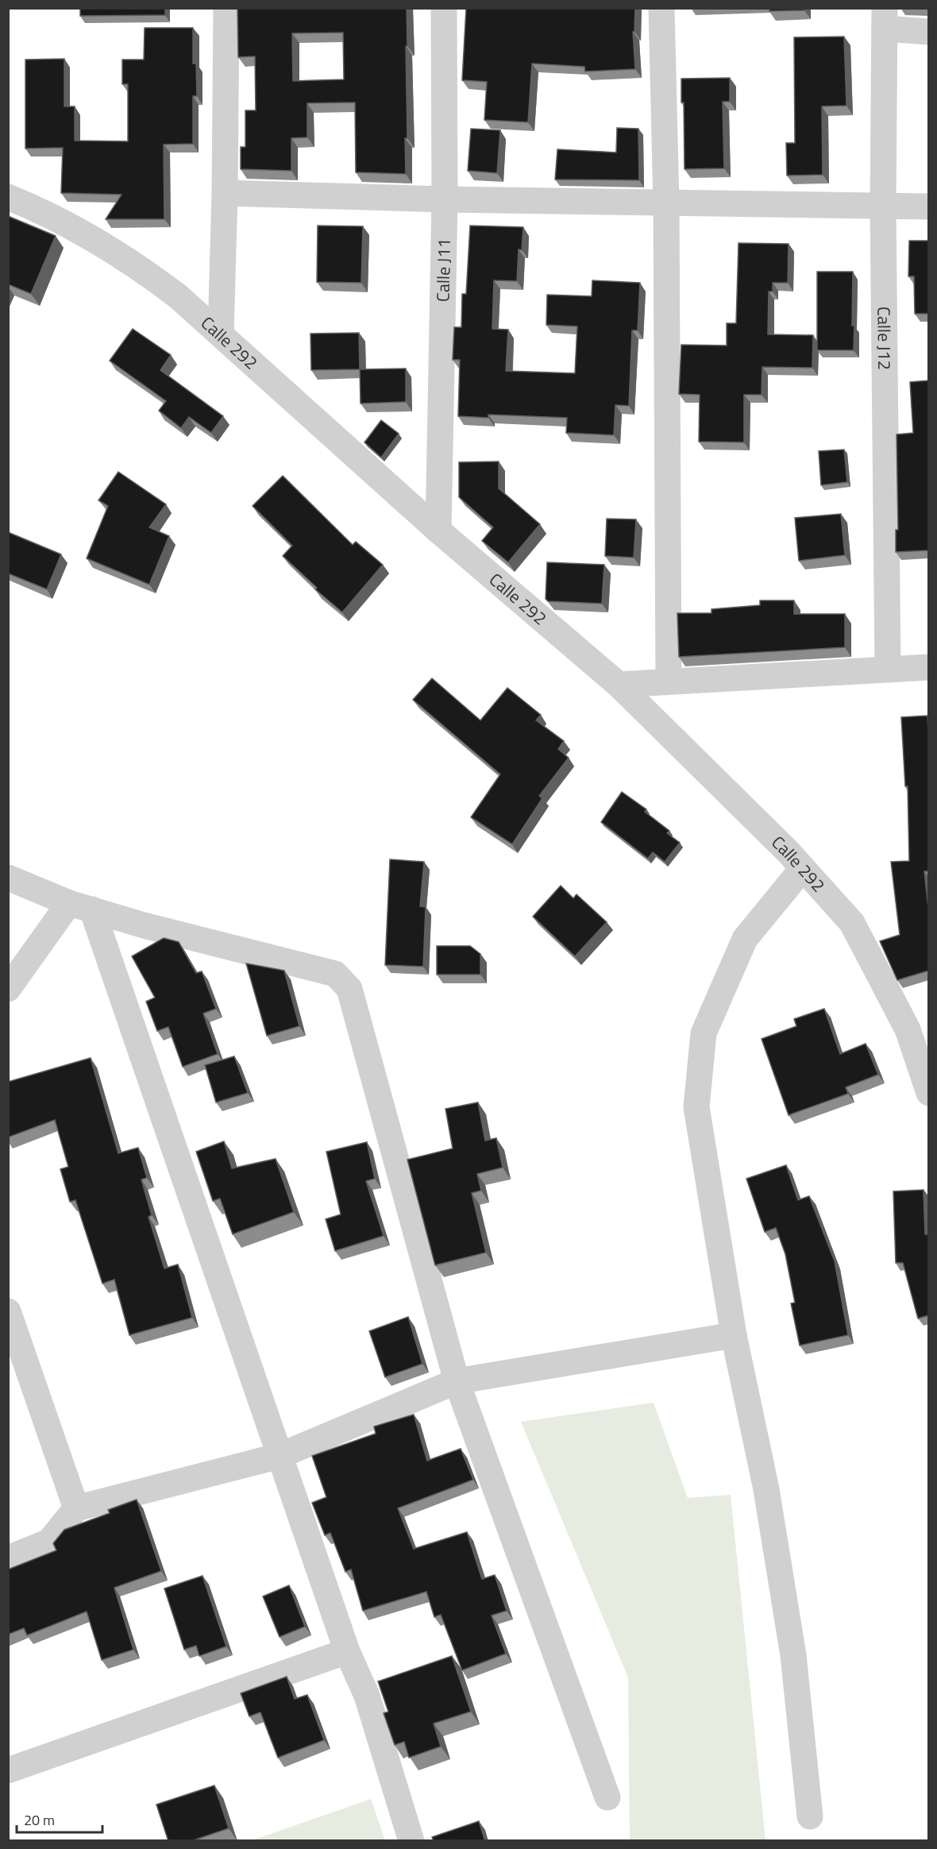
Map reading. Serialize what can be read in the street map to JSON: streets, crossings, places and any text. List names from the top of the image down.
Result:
{
  "streets": {
    "street": ["Calle J11", "Calle J12", "Calle 292"]
  },
  "crossings": [
    ["Calle J11", "Calle 292"]
  ],
  "scale_bar": "20 m"
}
